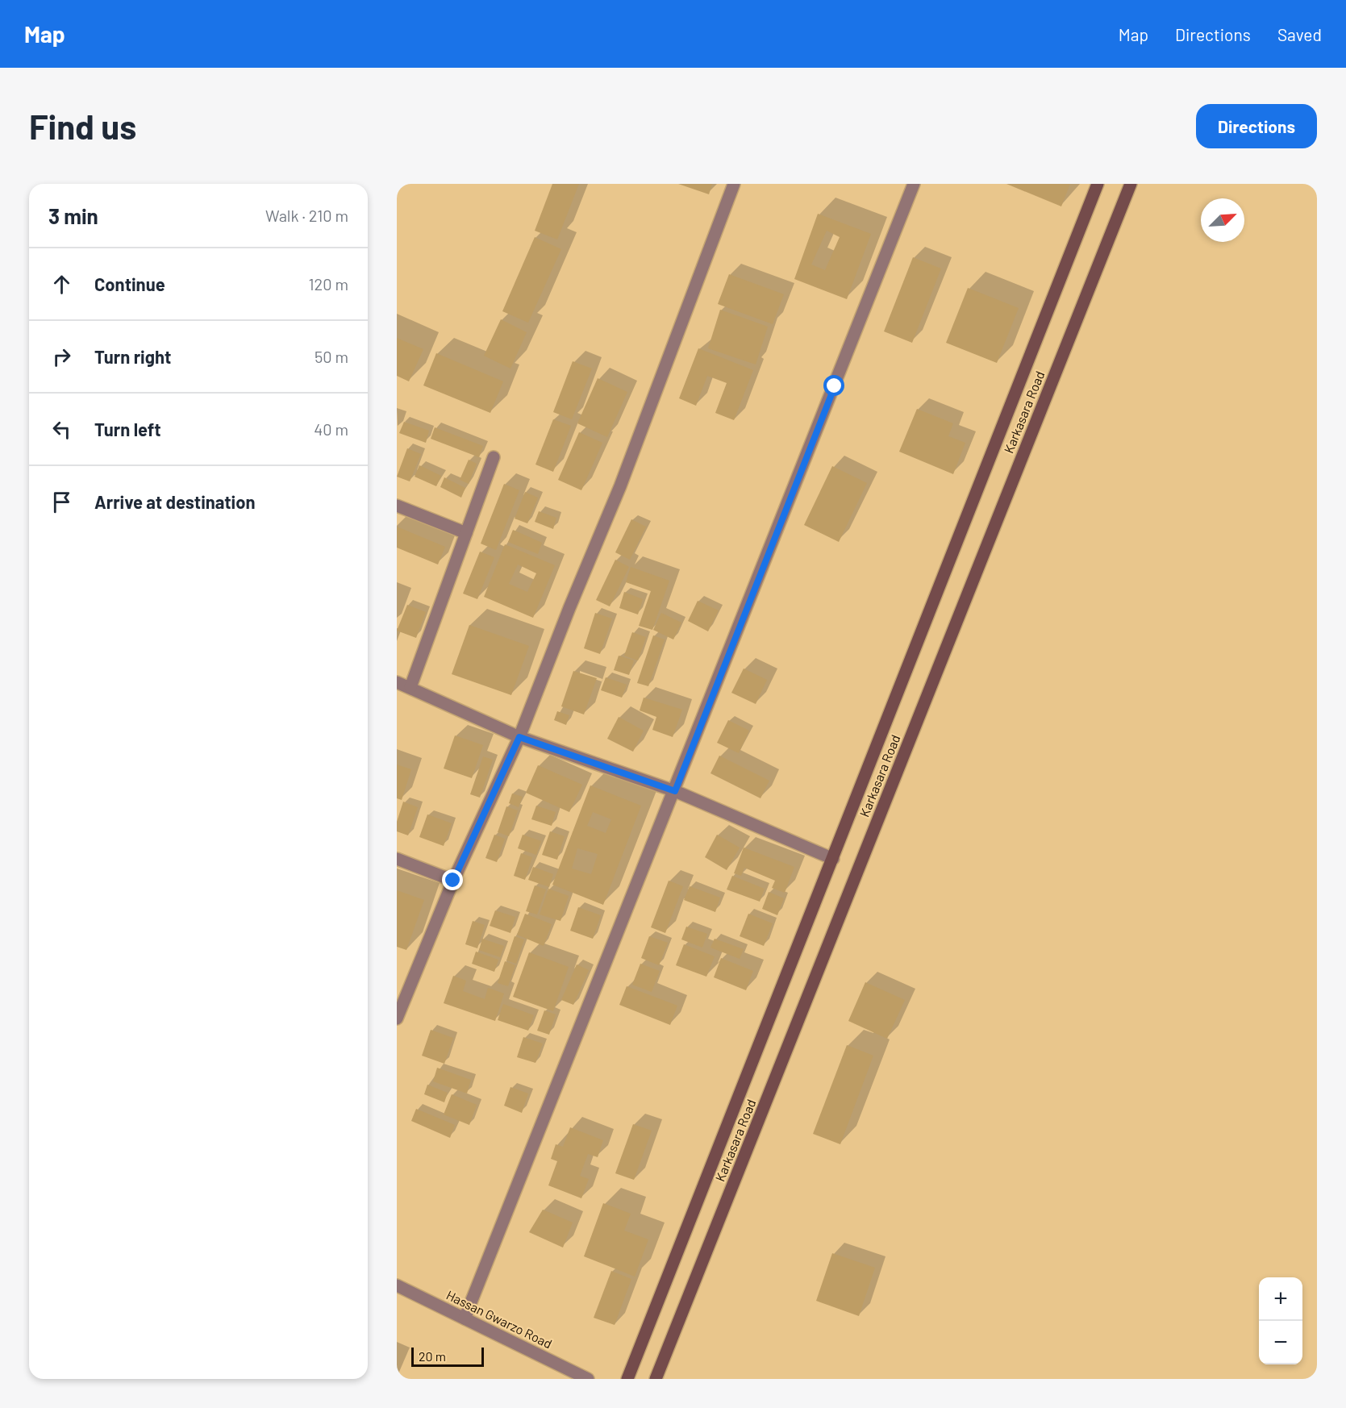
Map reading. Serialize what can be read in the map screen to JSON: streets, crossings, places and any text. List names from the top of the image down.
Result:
{
  "streets": {
    "main road": ["Karkasara Road"],
    "street": ["Hassan Gwarzo Road"]
  },
  "scale_bar": "20 m",
  "north": "top right",
  "page": {
    "header": "Map",
    "nav": ["Map", "Directions", "Saved"],
    "buttons": "Directions",
    "title": "Find us",
    "heading": ["3 min", "Walk · 210 m"],
    "list": [
      ["Continue", "120 m"],
      ["Turn right", "50 m"],
      ["Turn left", "40 m"],
      "Arrive at destination"
    ],
    "map_buttons": ["+", "−"],
    "scale": "20 m"
  }
}
